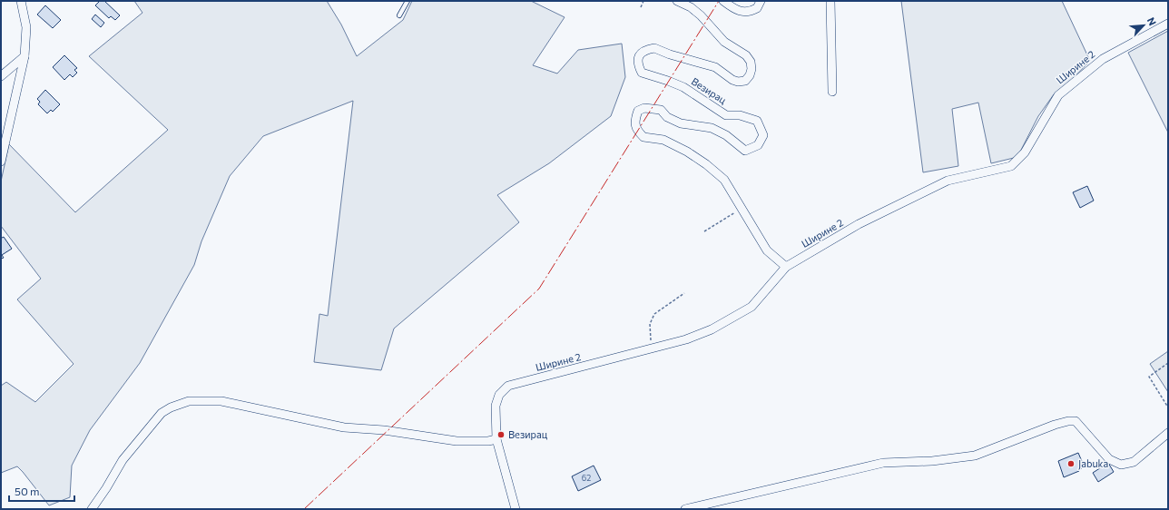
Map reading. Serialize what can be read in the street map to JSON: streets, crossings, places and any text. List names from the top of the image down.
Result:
{
  "streets": {
    "street": ["Ширине 2", "Везирац"]
  },
  "crossings": [
    ["Ширине 2", "Везирац"]
  ],
  "places": ["Везирац", "Jabuka"],
  "house_numbers": ["62"],
  "scale_bar": "50 m",
  "north": "top right"
}
